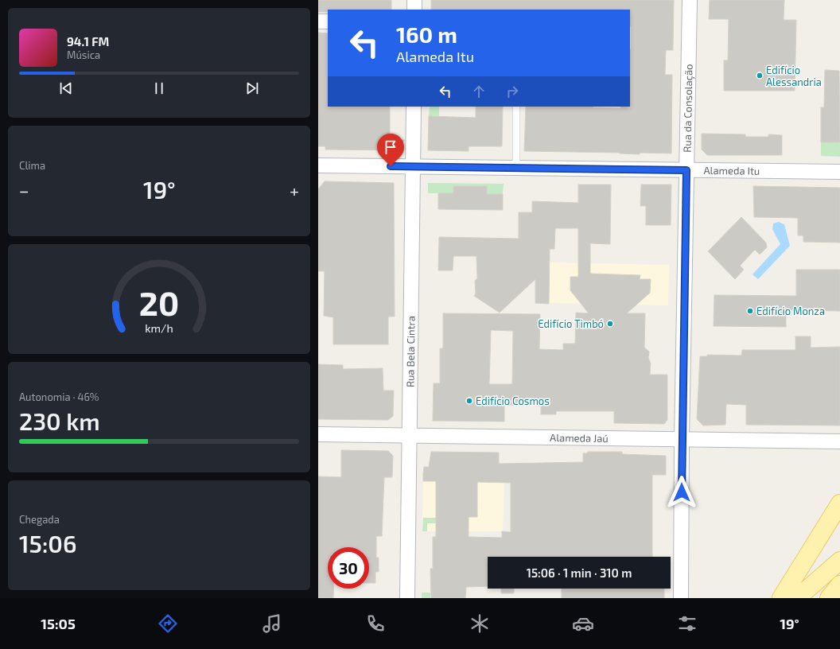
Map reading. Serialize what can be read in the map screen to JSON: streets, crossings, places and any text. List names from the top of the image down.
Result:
{
  "streets": {
    "street": [
      "Rua da Consolação",
      "Alameda Itu",
      "Rua Bela Cintra",
      "Alameda Jaú"
    ]
  },
  "crossings": [
    ["Rua da Consolação", "Alameda Itu"],
    ["Rua da Consolação", "Alameda Jaú"],
    ["Alameda Itu", "Rua Bela Cintra"],
    ["Rua Bela Cintra", "Alameda Jaú"]
  ],
  "places": [
    "Edifício Alessandria",
    "Edifício Monza",
    "Edifício Timbó",
    "Edifício Cosmos"
  ],
  "page": {
    "turn": ["160 m", "Alameda Itu"],
    "song": ["94.1 FM", "Música"],
    "tile": [
      "Clima",
      ["Autonomia · 46%", "230 km"],
      ["Chegada", "15:06"]
    ],
    "heat": ["−", "19°", "+"],
    "limit": "30",
    "trip": "15:06 · 1 min · 310 m",
    "tabs": ["15:05", "19°"],
    "gauge": ["20", "km/h"]
  }
}
